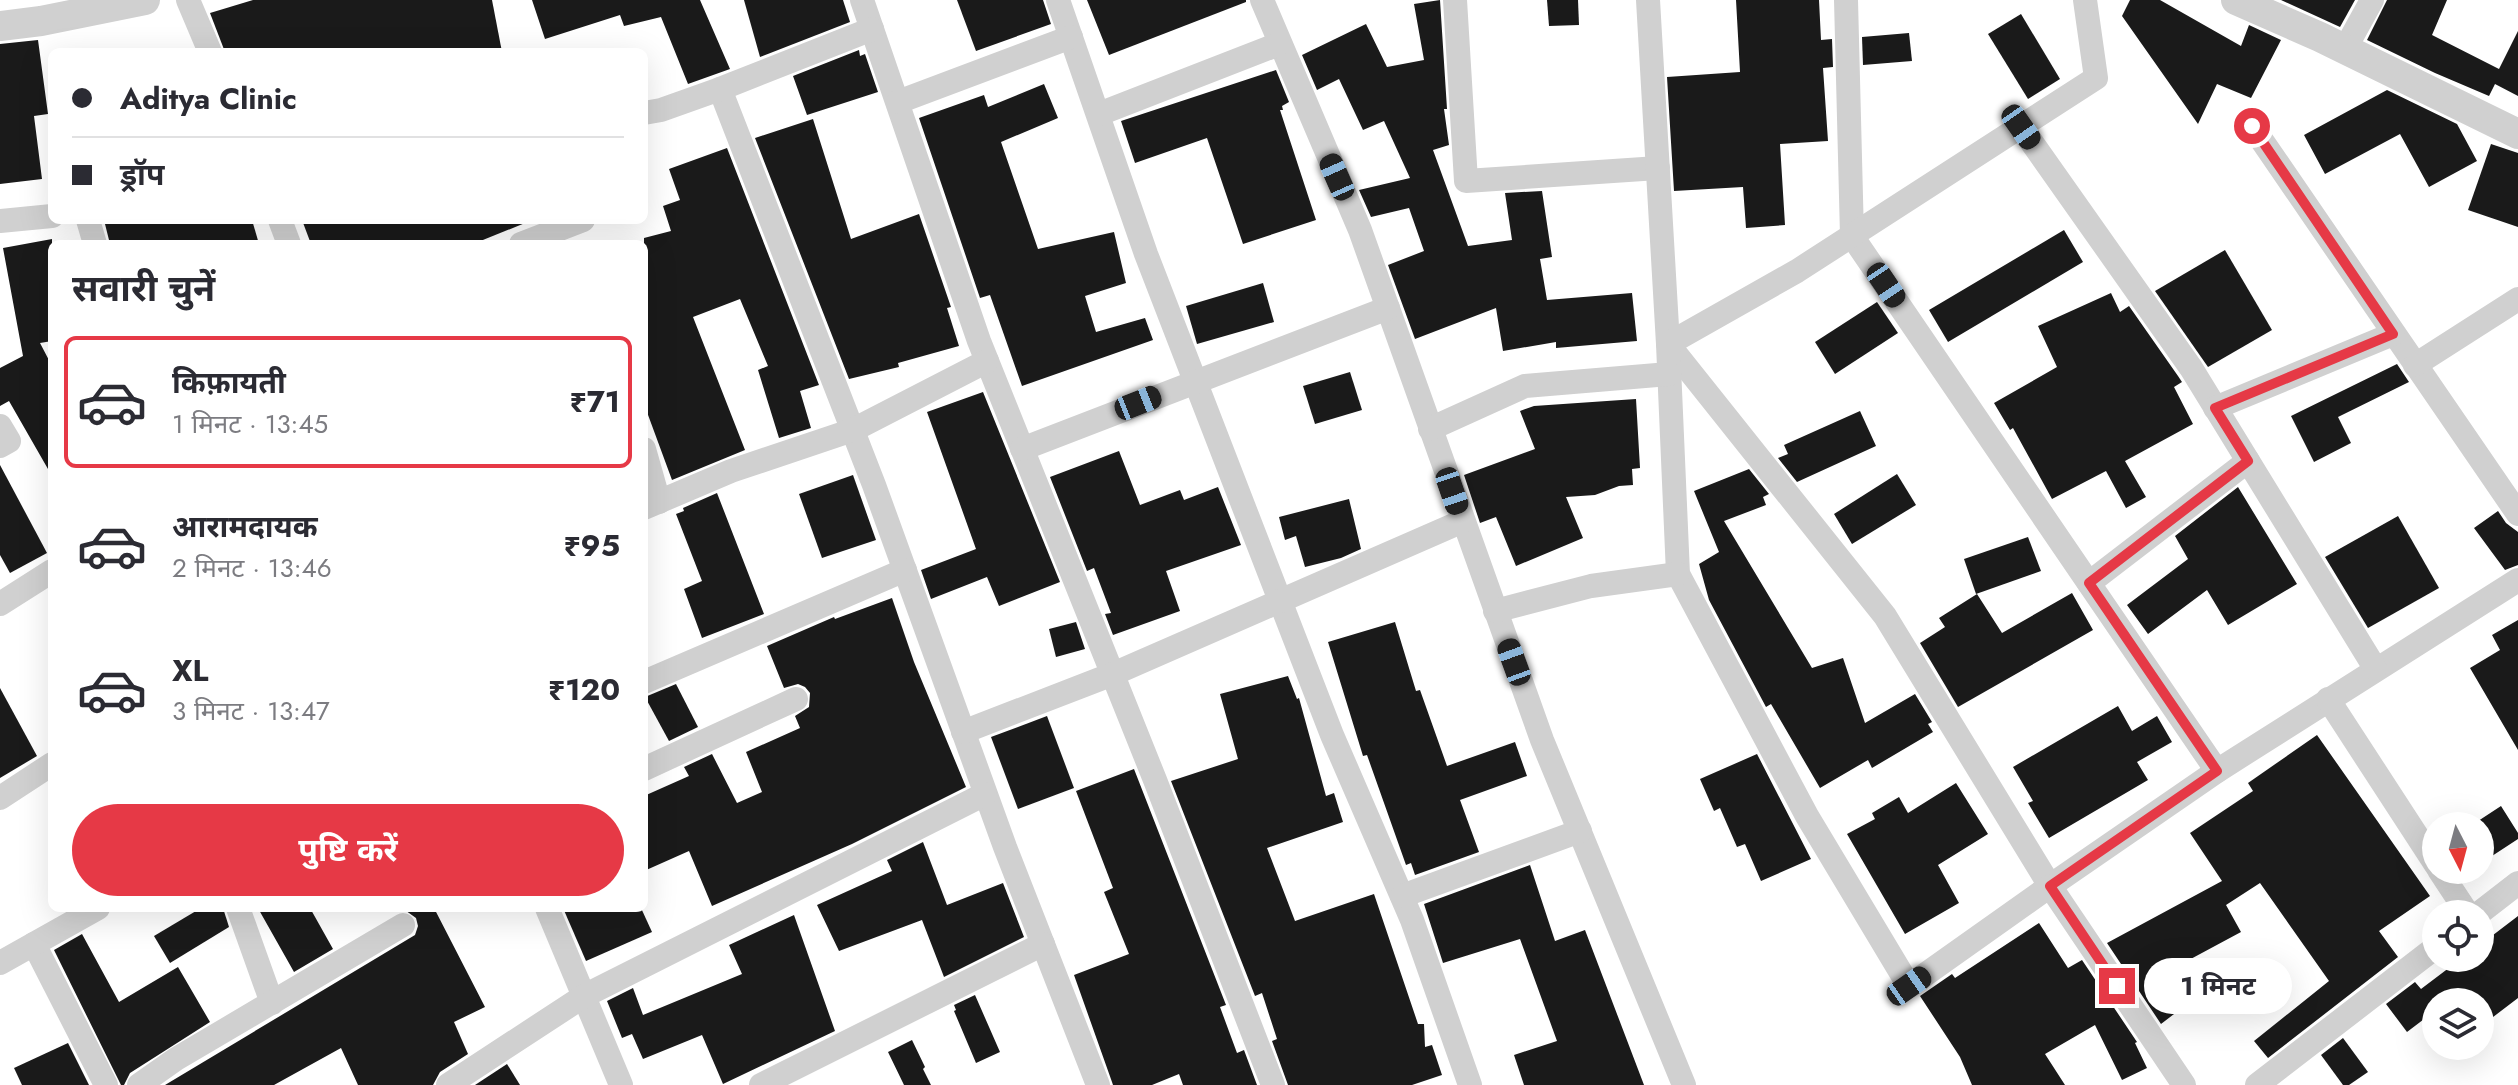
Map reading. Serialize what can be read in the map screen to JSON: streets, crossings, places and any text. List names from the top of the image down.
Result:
{
  "north": "bottom",
  "page": {
    "banner": ["Aditya Clinic", "ड्रॉप"],
    "heading": "सवारी चुनें",
    "list": [
      {
        "name": "किफ़ायती",
        "note": "1 मिनट · 13:45",
        "value": "₹71"
      },
      {
        "name": "आरामदायक",
        "note": "2 मिनट · 13:46",
        "value": "₹95"
      },
      {
        "name": "XL",
        "note": "3 मिनट · 13:47",
        "value": "₹120"
      }
    ],
    "buttons": "पुष्टि करें",
    "bubble": "1 मिनट"
  }
}
